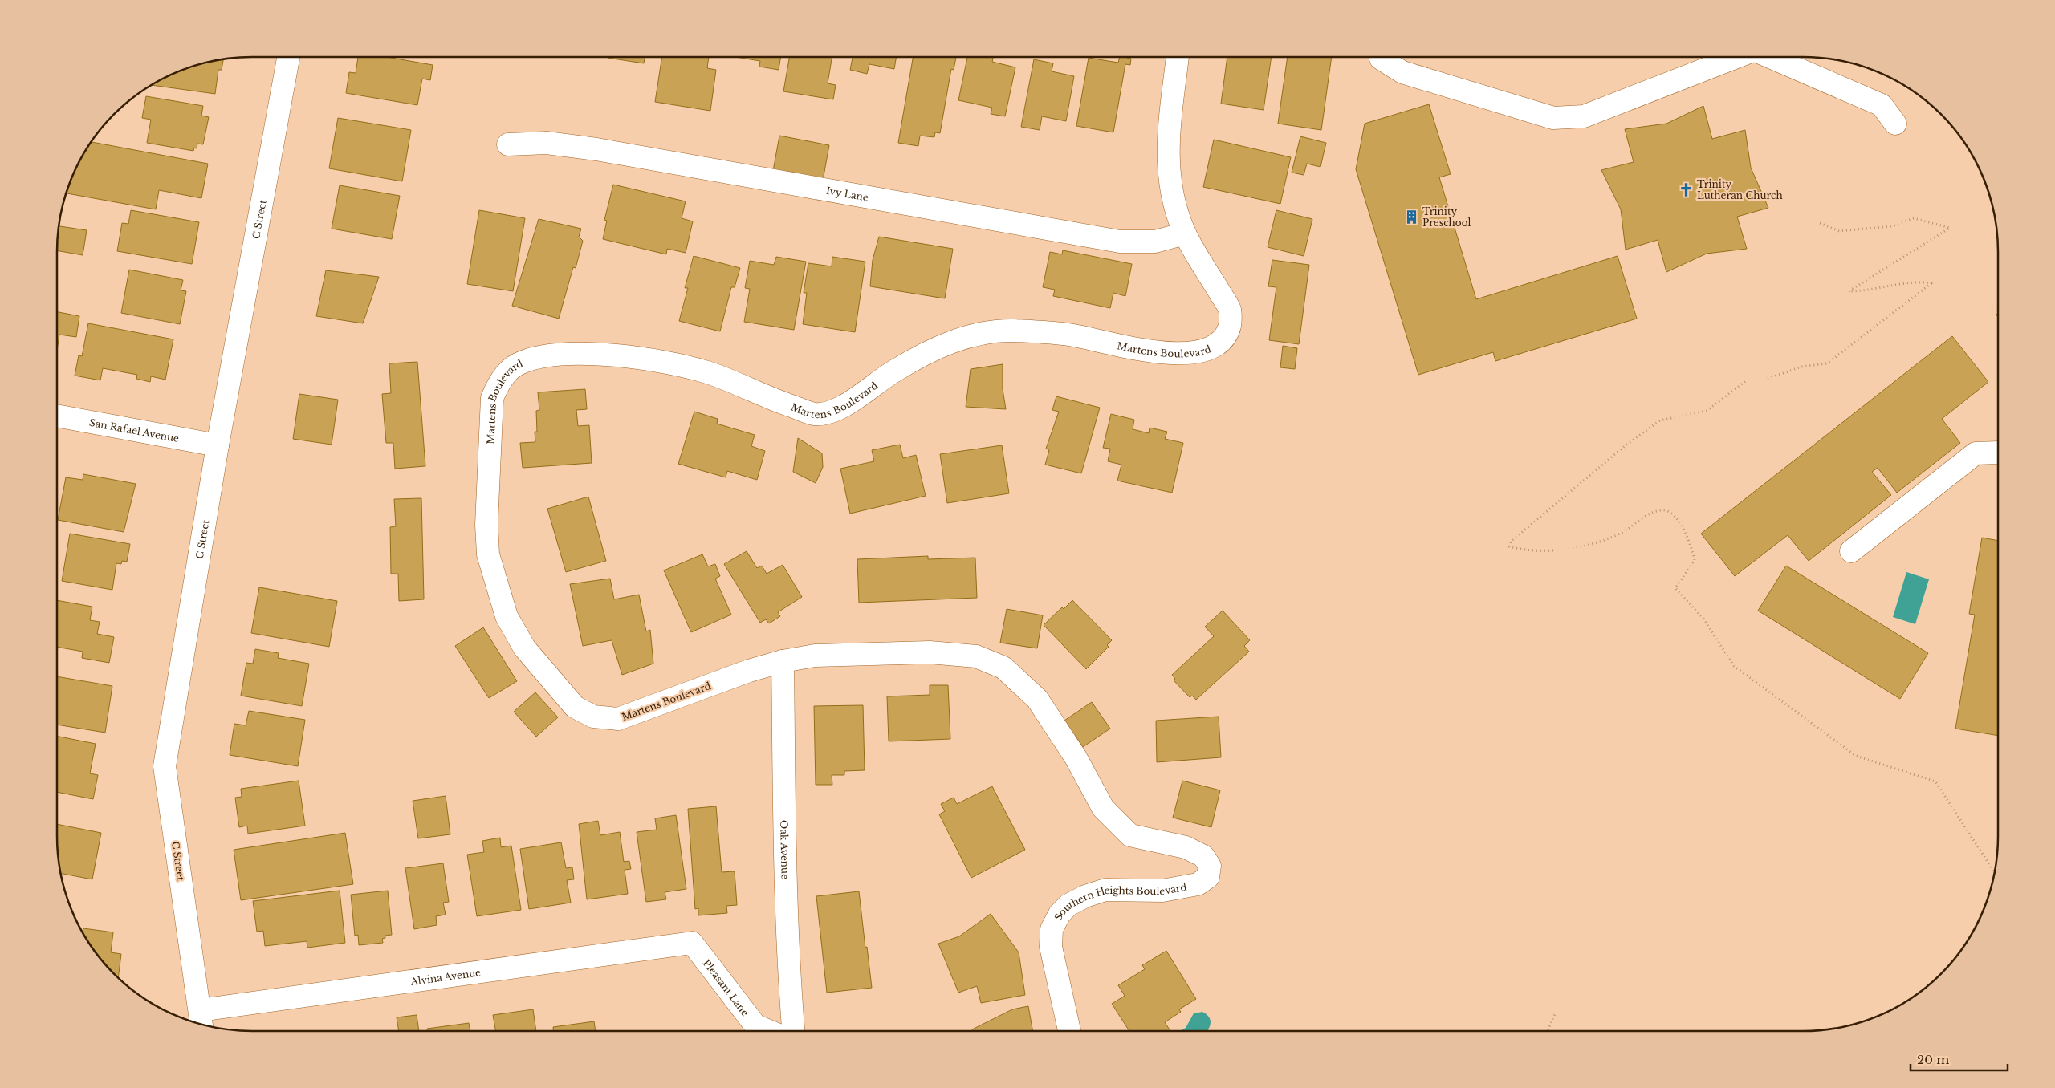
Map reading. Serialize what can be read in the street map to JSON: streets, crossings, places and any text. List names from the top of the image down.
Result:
{
  "streets": {
    "street": [
      "Ivy Lane",
      "C Street",
      "Martens Boulevard",
      "San Rafael Avenue",
      "Oak Avenue",
      "Southern Heights Boulevard",
      "Alvina Avenue",
      "Pleasant Lane"
    ]
  },
  "crossings": [
    ["Ivy Lane", "Martens Boulevard"],
    ["C Street", "San Rafael Avenue"],
    ["C Street", "Alvina Avenue"],
    ["Martens Boulevard", "Oak Avenue"],
    ["Martens Boulevard", "Southern Heights Boulevard"],
    ["Alvina Avenue", "Pleasant Lane"]
  ],
  "places": {
    "church": ["Trinity Lutheran Church"],
    "building": ["Trinity Preschool"]
  },
  "scale_bar": "20 m"
}
